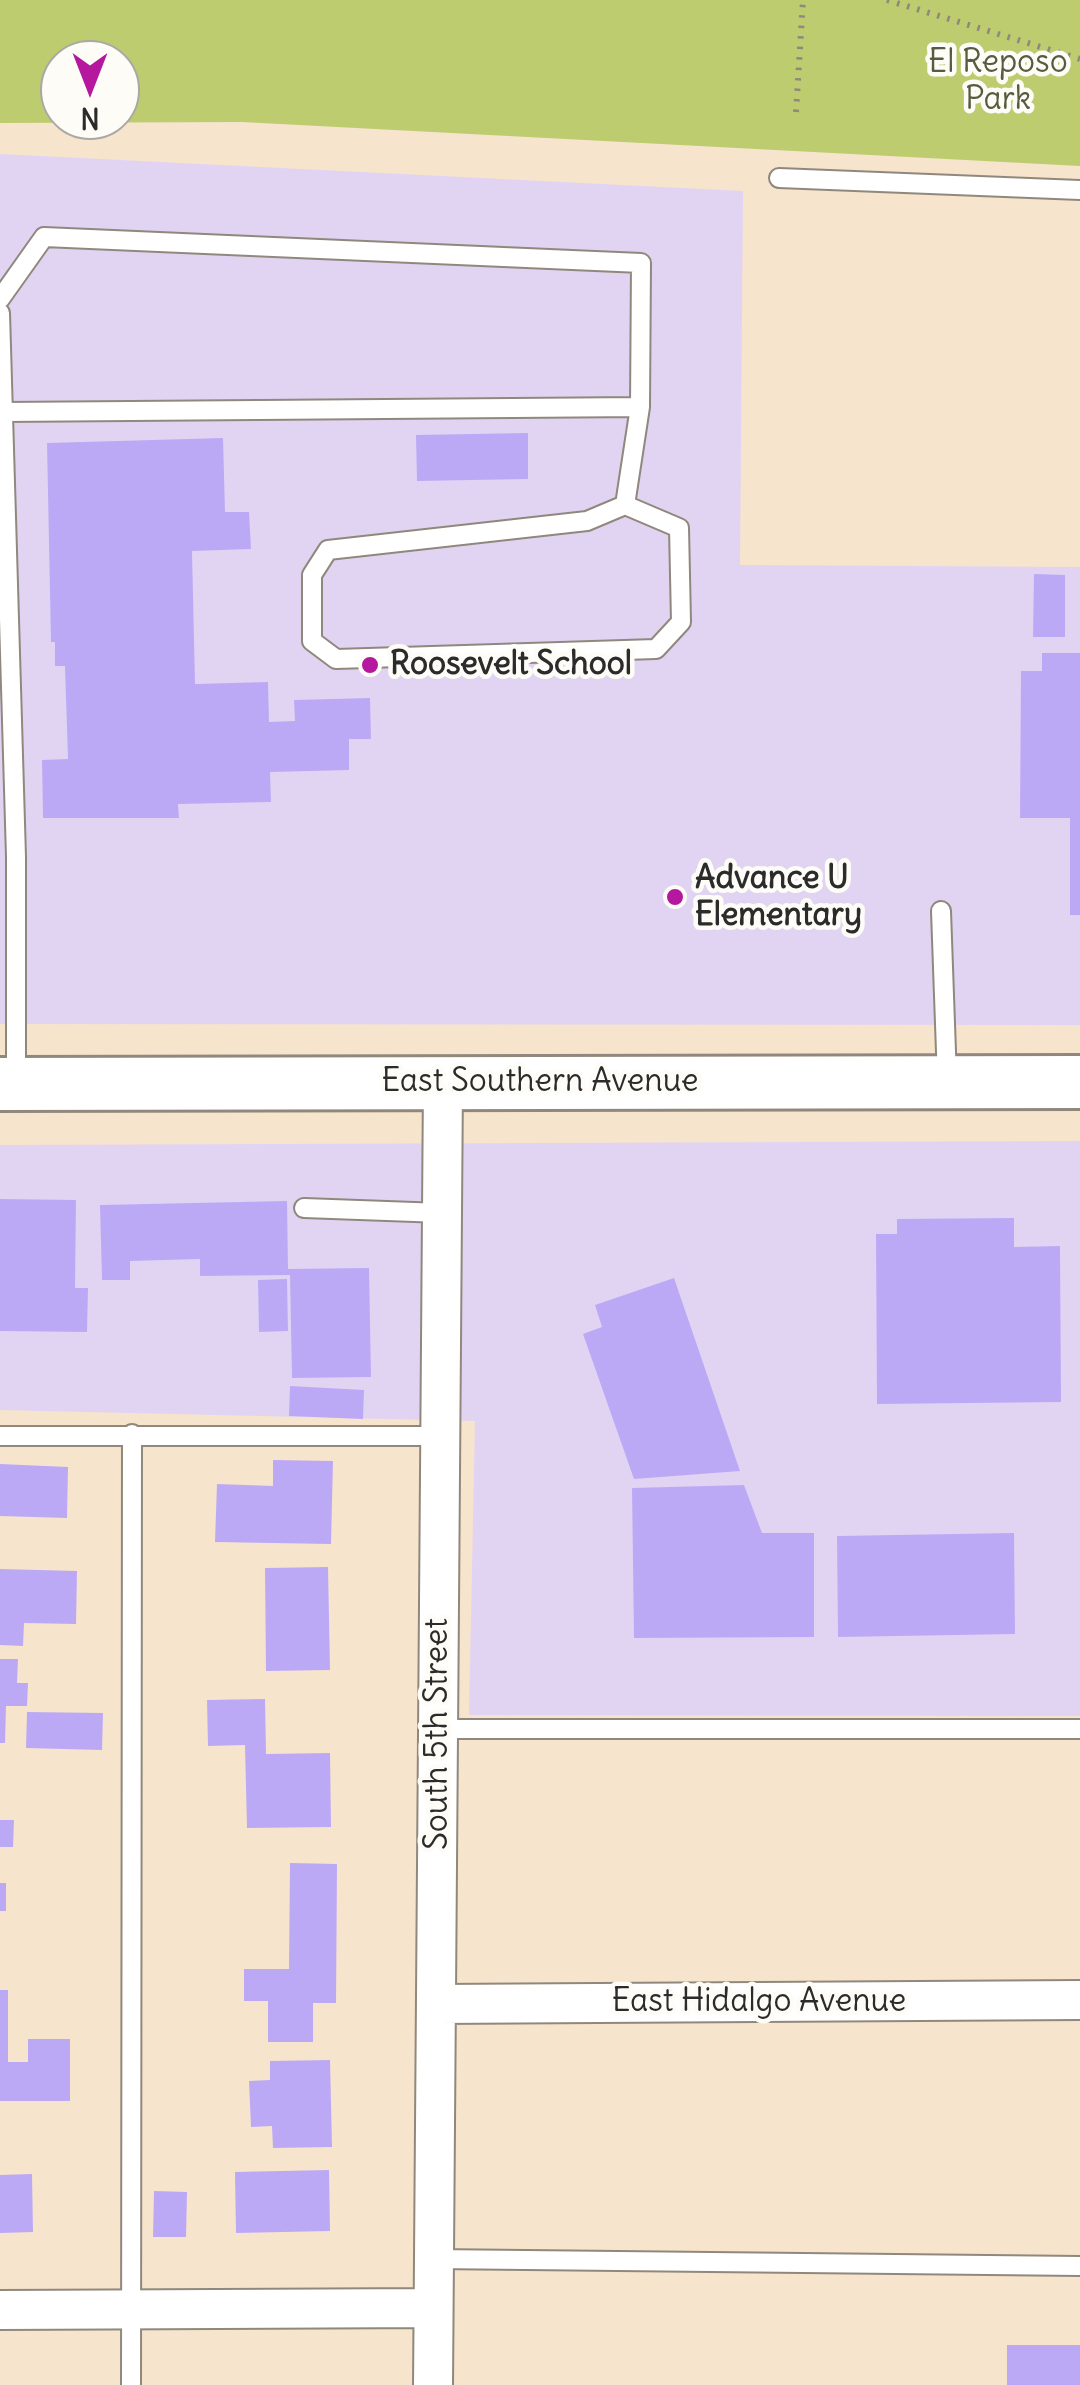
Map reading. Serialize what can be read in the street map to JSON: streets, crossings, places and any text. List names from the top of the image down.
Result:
{
  "streets": {
    "main road": ["East Southern Avenue"],
    "street": ["South 5th Street", "East Hidalgo Avenue"]
  },
  "crossings": [
    ["East Southern Avenue", "South 5th Street"],
    ["South 5th Street", "East Hidalgo Avenue"]
  ],
  "parks": ["El Reposo Park"],
  "places": ["Roosevelt School", "Advance U Elementary"],
  "north": "bottom"
}
